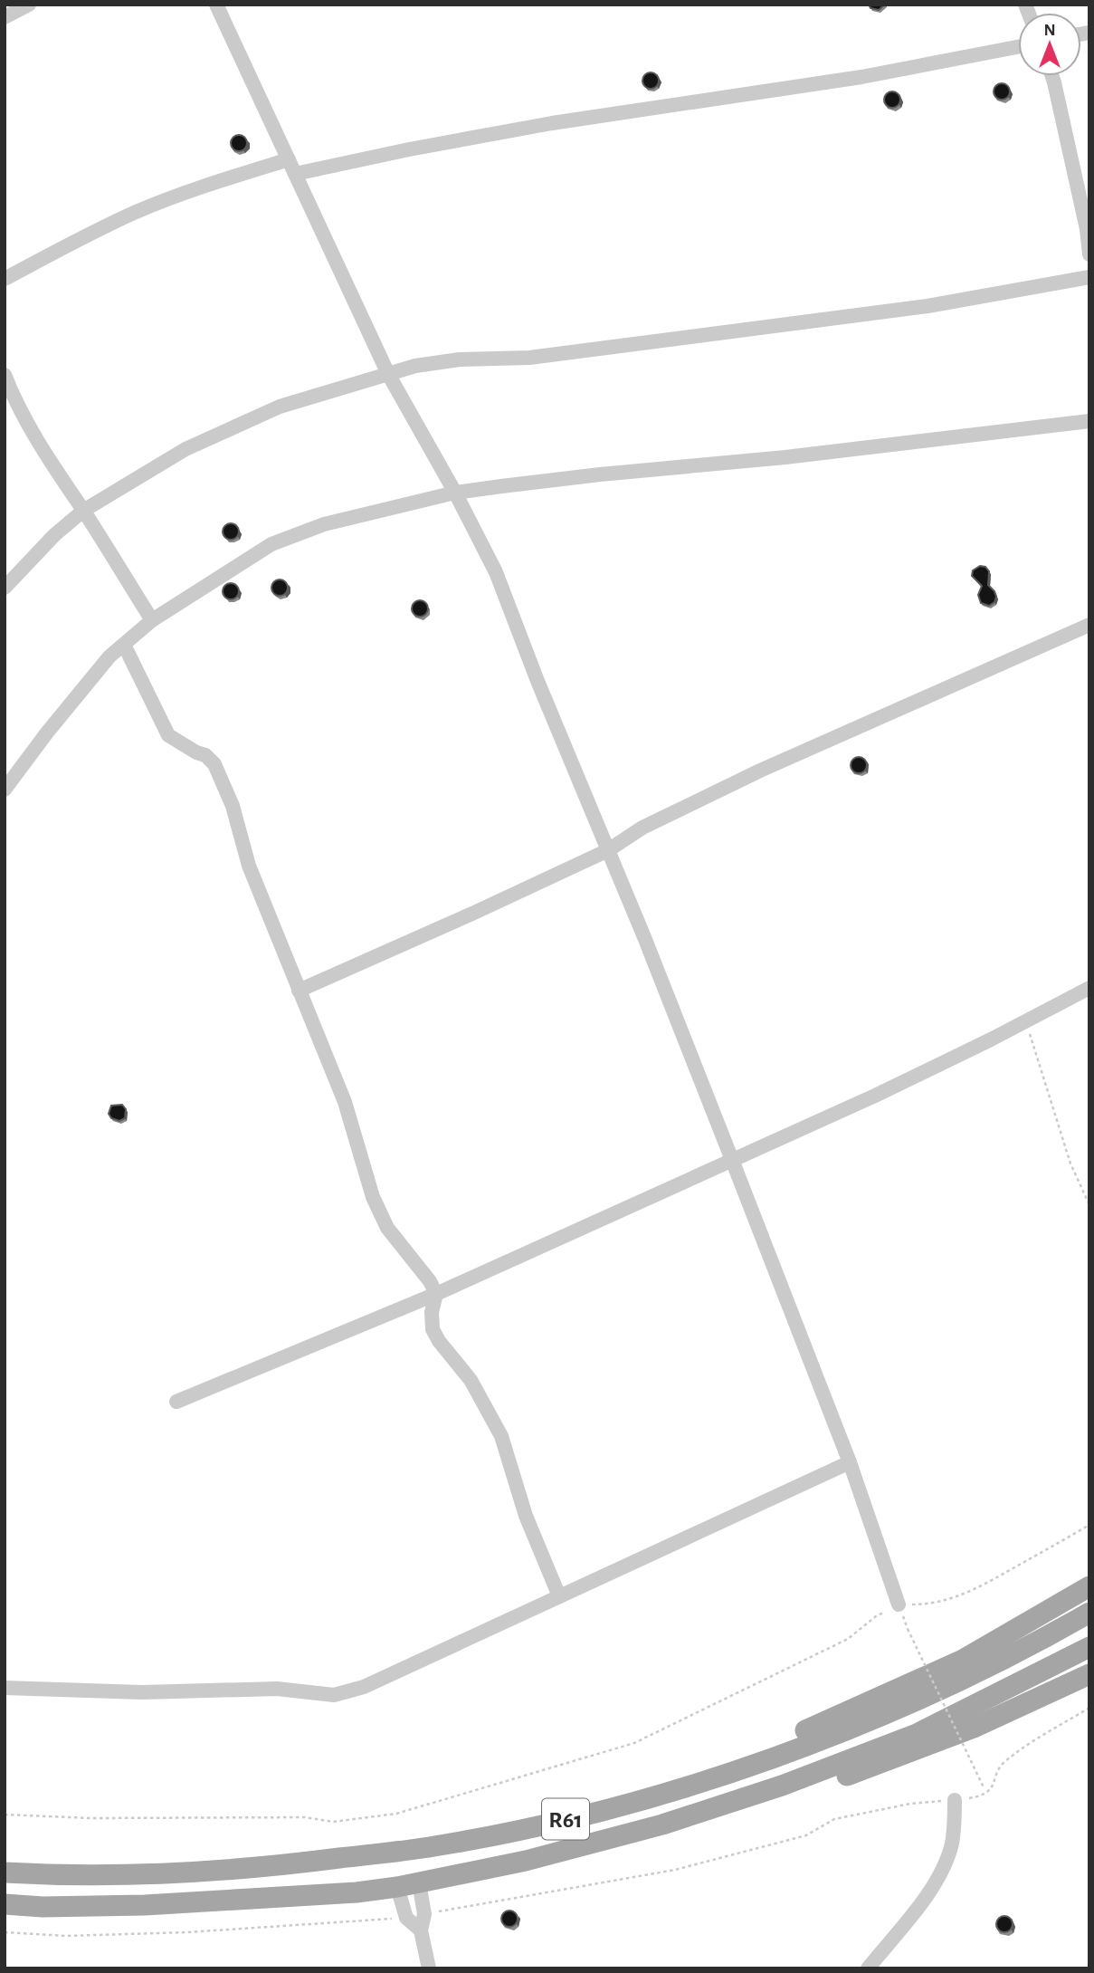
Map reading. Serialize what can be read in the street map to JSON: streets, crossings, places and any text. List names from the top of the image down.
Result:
{
  "streets": {
    "main road": ["R61"]
  },
  "north": "top"
}
